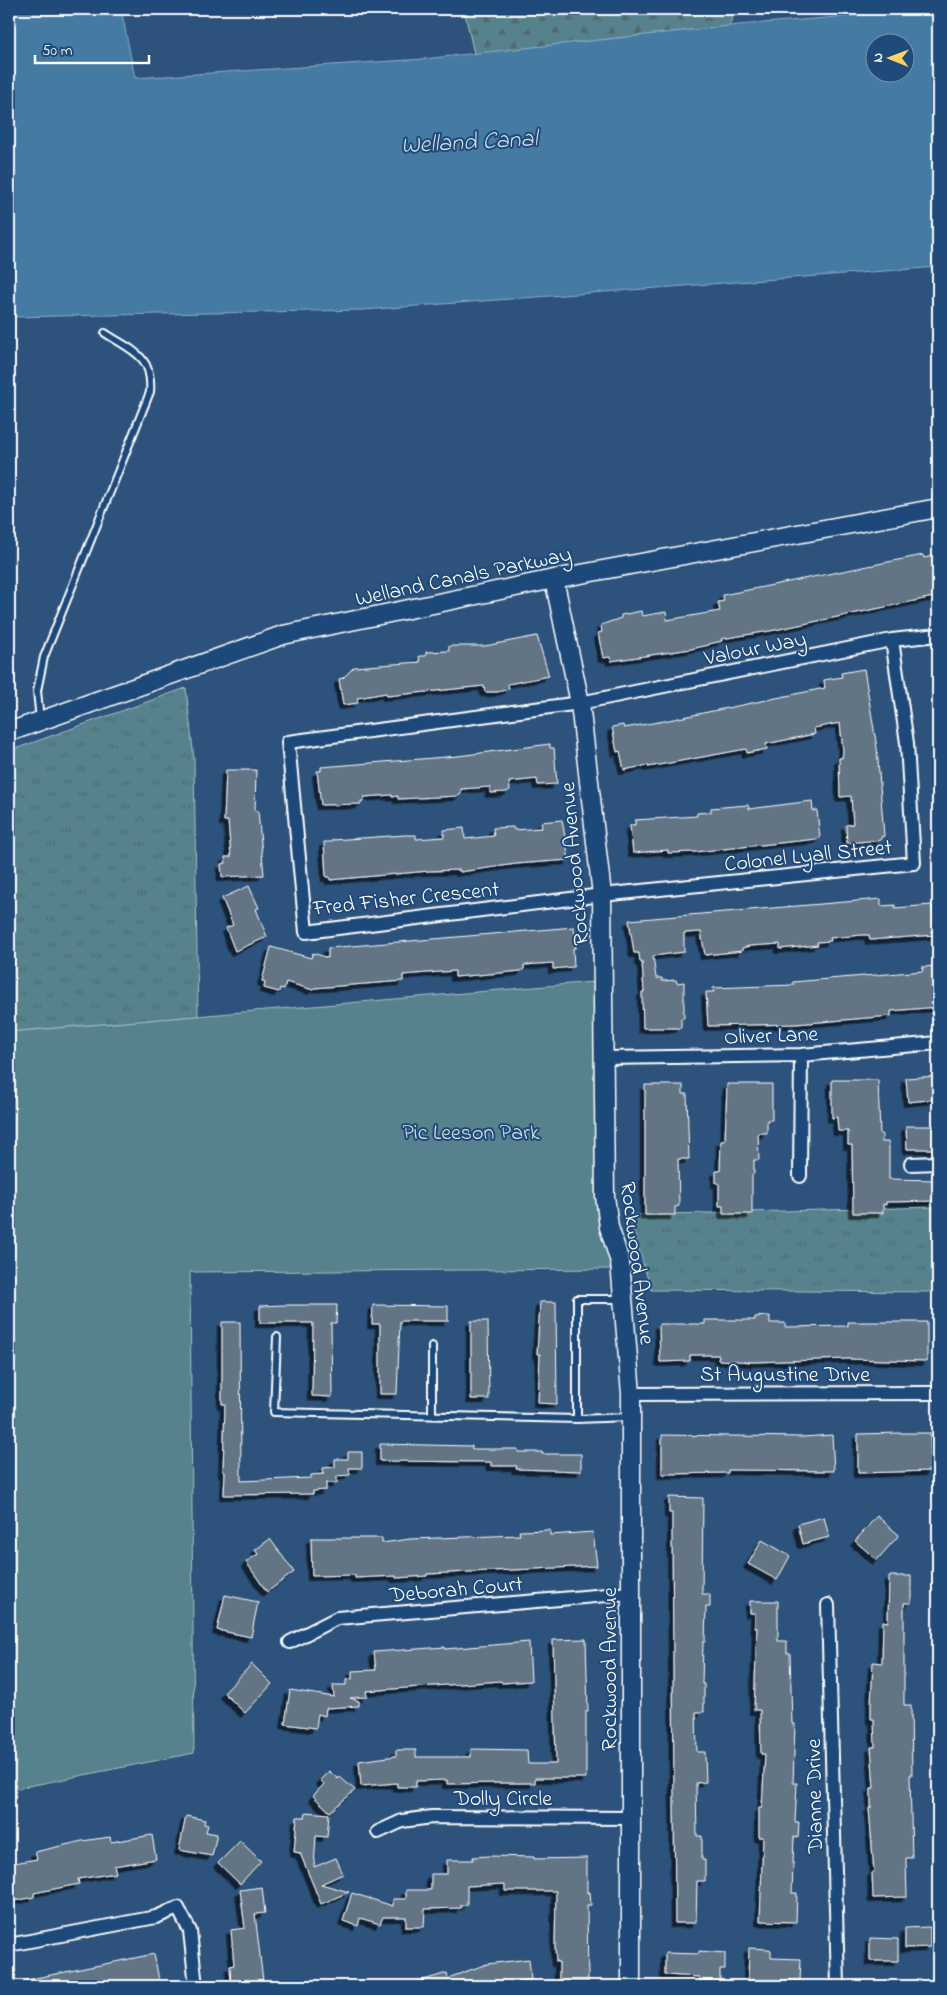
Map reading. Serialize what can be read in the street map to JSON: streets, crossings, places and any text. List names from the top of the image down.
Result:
{
  "streets": {
    "street": [
      "Welland Canals Parkway",
      "Valour Way",
      "Colonel Lyall Street",
      "Rockwood Avenue",
      "Fred Fisher Crescent",
      "Oliver Lane",
      "St Augustine Drive",
      "Deborah Court",
      "Dianne Drive",
      "Dolly Circle"
    ]
  },
  "crossings": [
    ["Welland Canals Parkway", "Rockwood Avenue"],
    ["Valour Way", "Colonel Lyall Street"],
    ["Valour Way", "Rockwood Avenue"],
    ["Valour Way", "Fred Fisher Crescent"],
    ["Colonel Lyall Street", "Rockwood Avenue"],
    ["Colonel Lyall Street", "Fred Fisher Crescent"],
    ["Rockwood Avenue", "Fred Fisher Crescent"],
    ["Rockwood Avenue", "Oliver Lane"],
    ["Rockwood Avenue", "St Augustine Drive"],
    ["Rockwood Avenue", "Deborah Court"],
    ["Rockwood Avenue", "Dolly Circle"]
  ],
  "water": ["Welland Canal"],
  "parks": ["Pic Leeson Park"],
  "scale_bar": "50 m",
  "north": "left"
}
